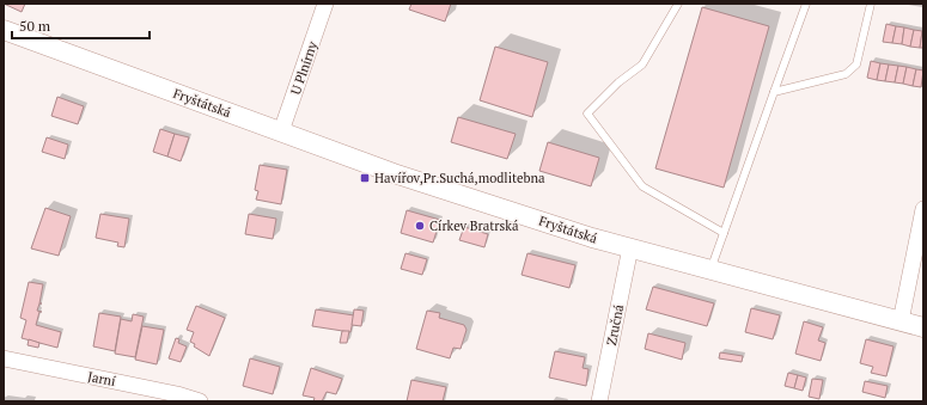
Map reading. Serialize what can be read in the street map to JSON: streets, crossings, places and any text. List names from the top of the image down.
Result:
{
  "streets": {
    "street": [
      "U Plnírny",
      "Fryštátská",
      "Zručná",
      "Jarní"
    ]
  },
  "crossings": [
    ["U Plnírny", "Fryštátská"],
    ["Fryštátská", "Zručná"]
  ],
  "places": {
    "transit": ["Havířov,Pr.Suchá,modlitebna"],
    "other": ["Církev Bratrská"]
  },
  "scale_bar": "50 m"
}
